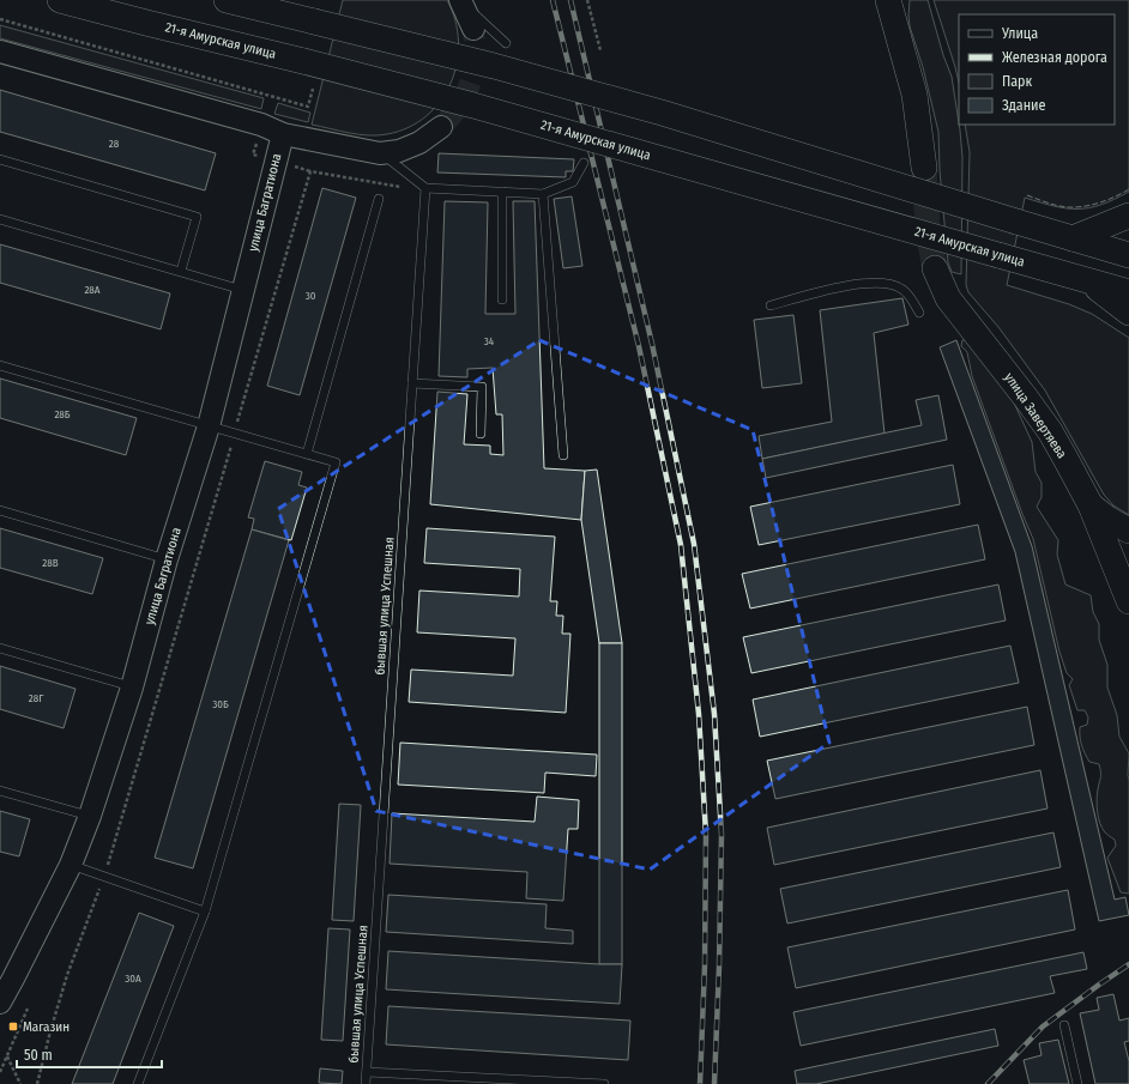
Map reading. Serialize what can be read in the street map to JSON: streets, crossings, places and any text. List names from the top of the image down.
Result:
{
  "streets": {
    "main road": ["21-я Амурская улица", "улица Завертяева"],
    "street": ["улица Багратиона"],
    "lane": ["бывшая улица Успешная"]
  },
  "places": {
    "transit": ["Магазин"]
  },
  "house_numbers": [
    "28",
    "28А",
    "30",
    "34",
    "28Б",
    "28В",
    "28Г",
    "30Б",
    "30А"
  ],
  "legend": [
    "Улица",
    "Железная дорога",
    "Парк",
    "Здание"
  ],
  "scale_bar": "50 m"
}
